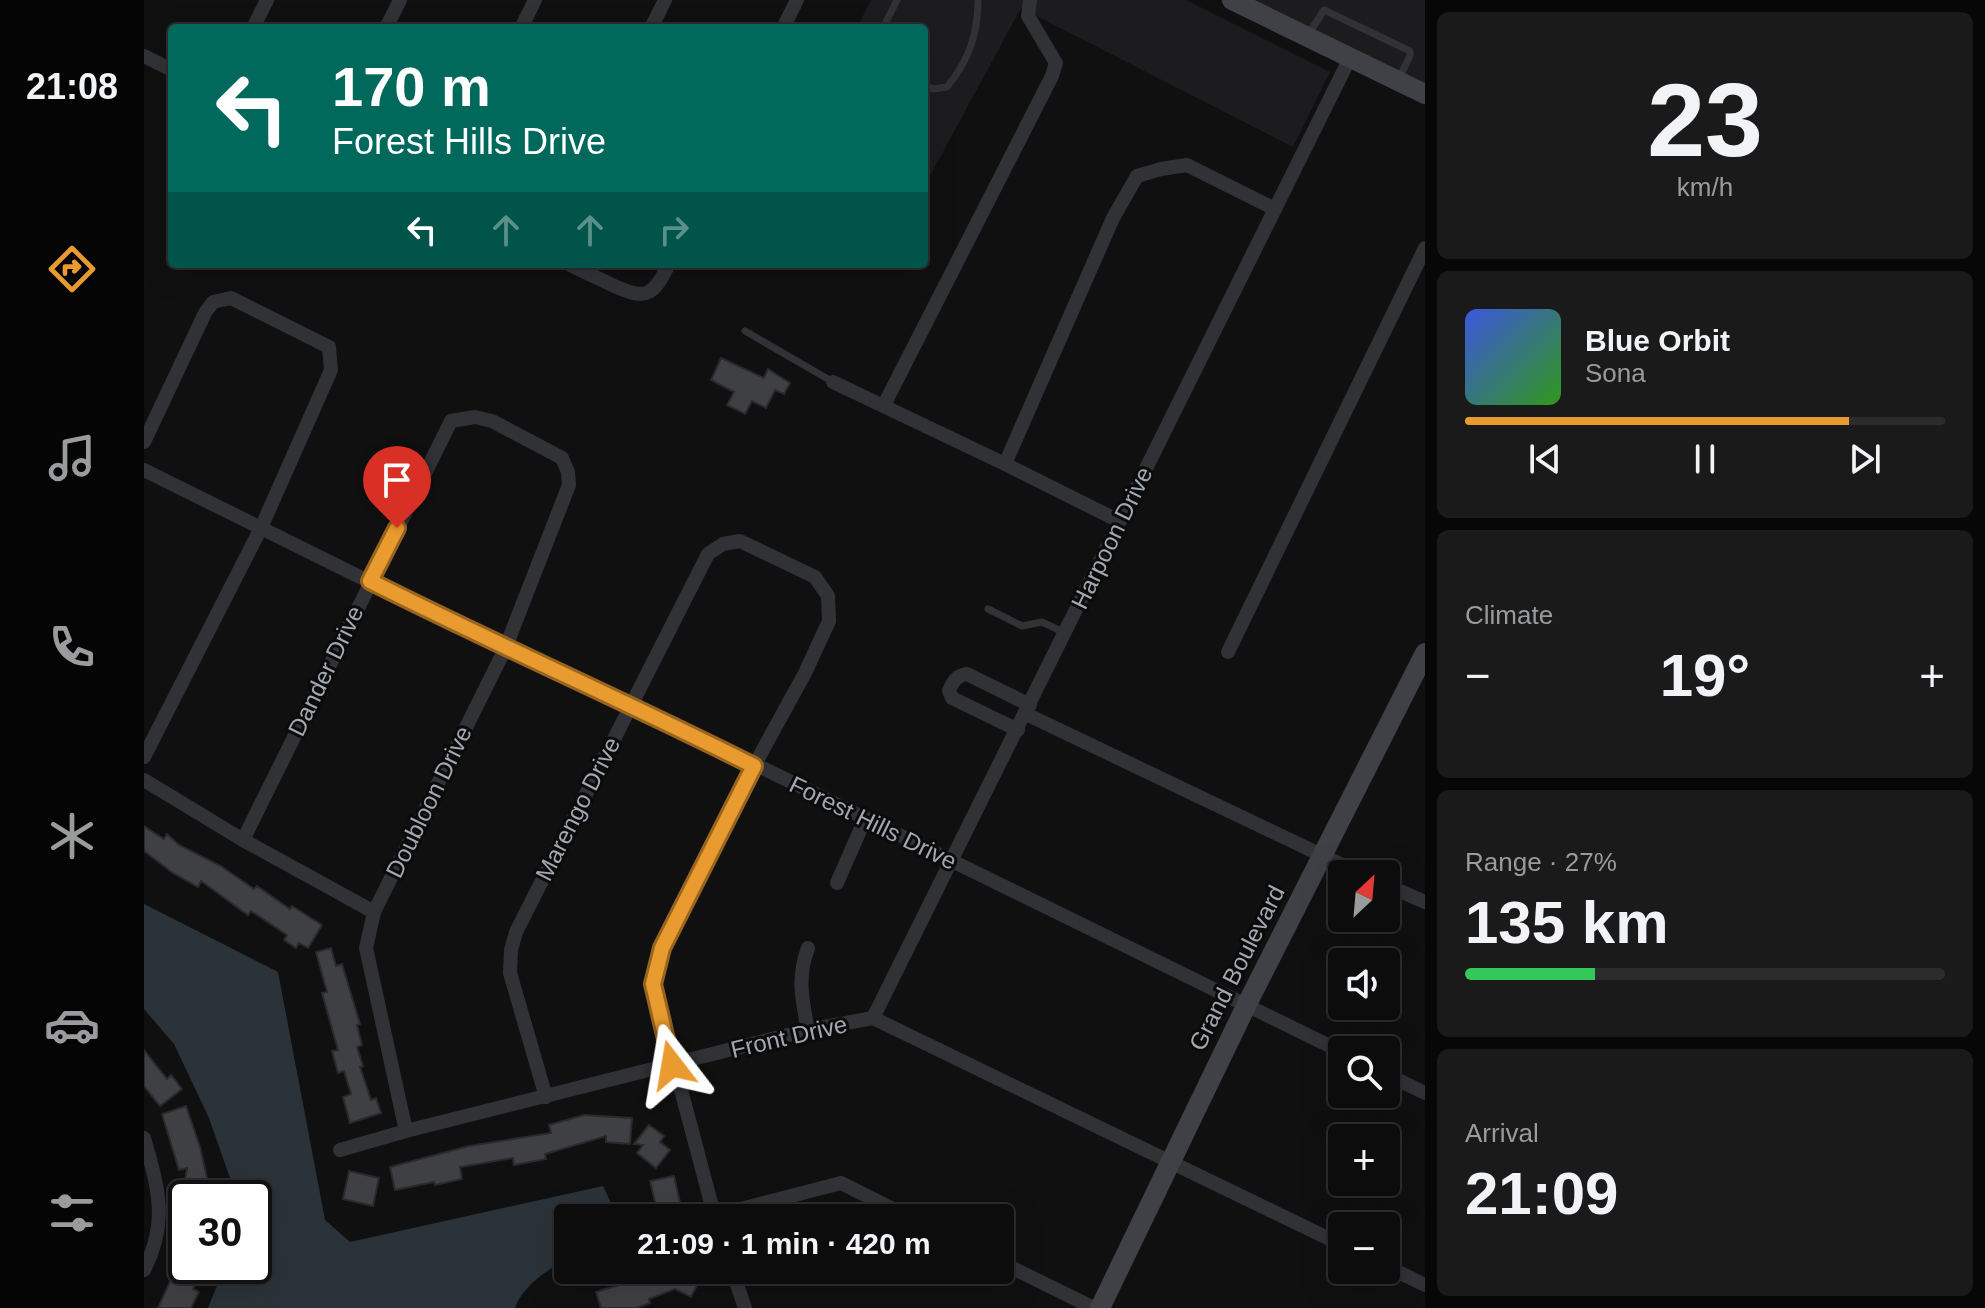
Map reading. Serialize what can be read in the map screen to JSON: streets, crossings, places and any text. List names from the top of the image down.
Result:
{
  "streets": {
    "street": [
      "Harpoon Drive",
      "Dander Drive",
      "Doubloon Drive",
      "Marengo Drive",
      "Forest Hills Drive",
      "Grand Boulevard",
      "Front Drive"
    ]
  },
  "crossings": [
    ["Harpoon Drive", "Forest Hills Drive"],
    ["Harpoon Drive", "Front Drive"],
    ["Dander Drive", "Doubloon Drive"],
    ["Dander Drive", "Forest Hills Drive"],
    ["Doubloon Drive", "Forest Hills Drive"],
    ["Doubloon Drive", "Front Drive"],
    ["Marengo Drive", "Forest Hills Drive"],
    ["Marengo Drive", "Front Drive"],
    ["Forest Hills Drive", "Grand Boulevard"],
    ["Grand Boulevard", "Front Drive"]
  ],
  "north": "top right",
  "page": {
    "tabs": "21:08",
    "tile": [
      ["23", "km/h"],
      "Climate",
      ["Range · 27%", "135 km"],
      ["Arrival", "21:09"]
    ],
    "turn": ["170 m", "Forest Hills Drive"],
    "song": ["Blue Orbit", "Sona"],
    "heat": ["−", "19°", "+"],
    "map_buttons": ["+", "−"],
    "limit": "30",
    "trip": "21:09 · 1 min · 420 m"
  }
}
